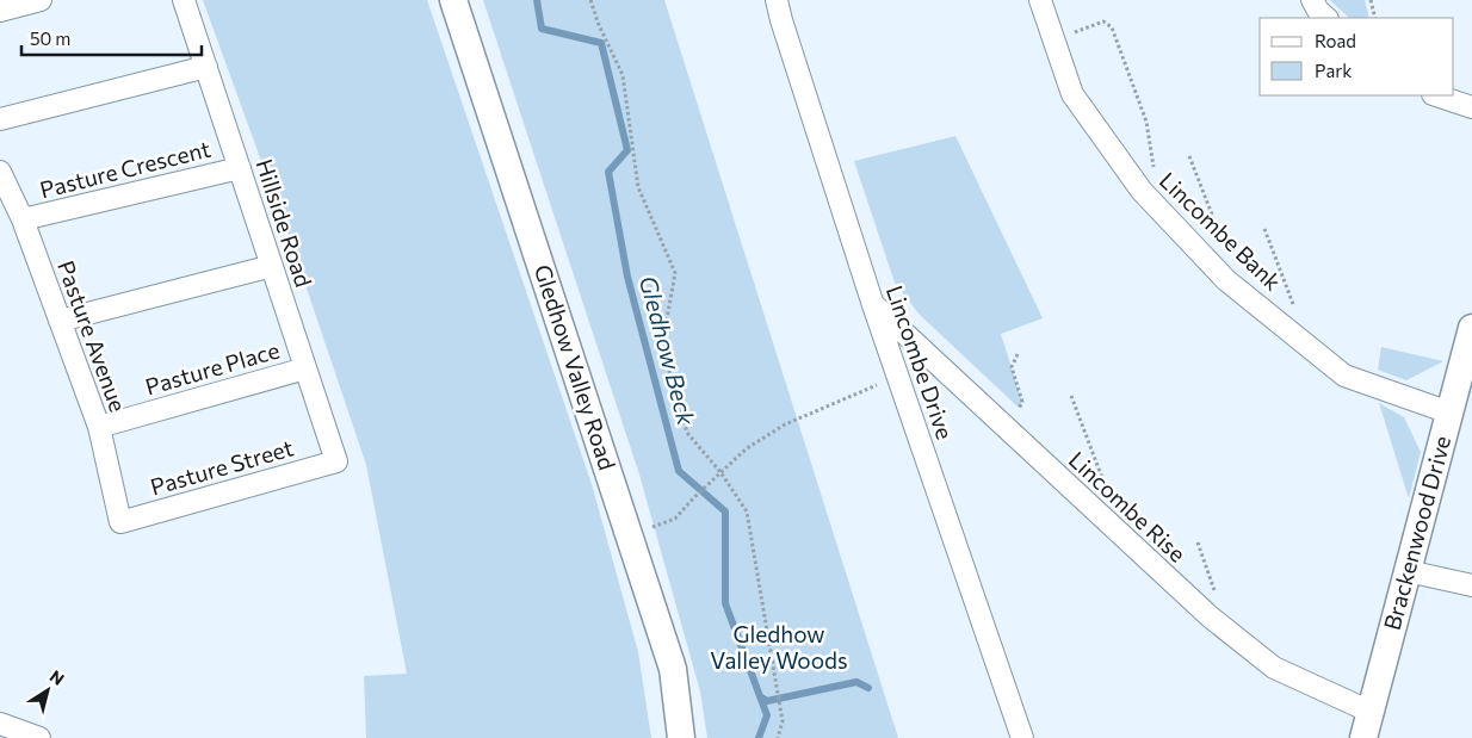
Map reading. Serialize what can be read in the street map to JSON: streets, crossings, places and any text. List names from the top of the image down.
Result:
{
  "streets": {
    "street": [
      "Pasture Crescent",
      "Hillside Road",
      "Lincombe Bank",
      "Pasture Avenue",
      "Lincombe Drive",
      "Gledhow Valley Road",
      "Pasture Place",
      "Pasture Street",
      "Lincombe Rise",
      "Brackenwood Drive"
    ]
  },
  "crossings": [
    ["Pasture Crescent", "Hillside Road"],
    ["Pasture Crescent", "Pasture Avenue"],
    ["Hillside Road", "Pasture Place"],
    ["Hillside Road", "Pasture Street"],
    ["Lincombe Bank", "Brackenwood Drive"],
    ["Pasture Avenue", "Pasture Place"],
    ["Pasture Avenue", "Pasture Street"],
    ["Lincombe Drive", "Lincombe Rise"],
    ["Lincombe Rise", "Brackenwood Drive"]
  ],
  "water": ["Gledhow Beck"],
  "parks": ["Gledhow Valley Woods"],
  "legend": ["Road", "Park"],
  "scale_bar": "50 m",
  "north": "top right"
}
